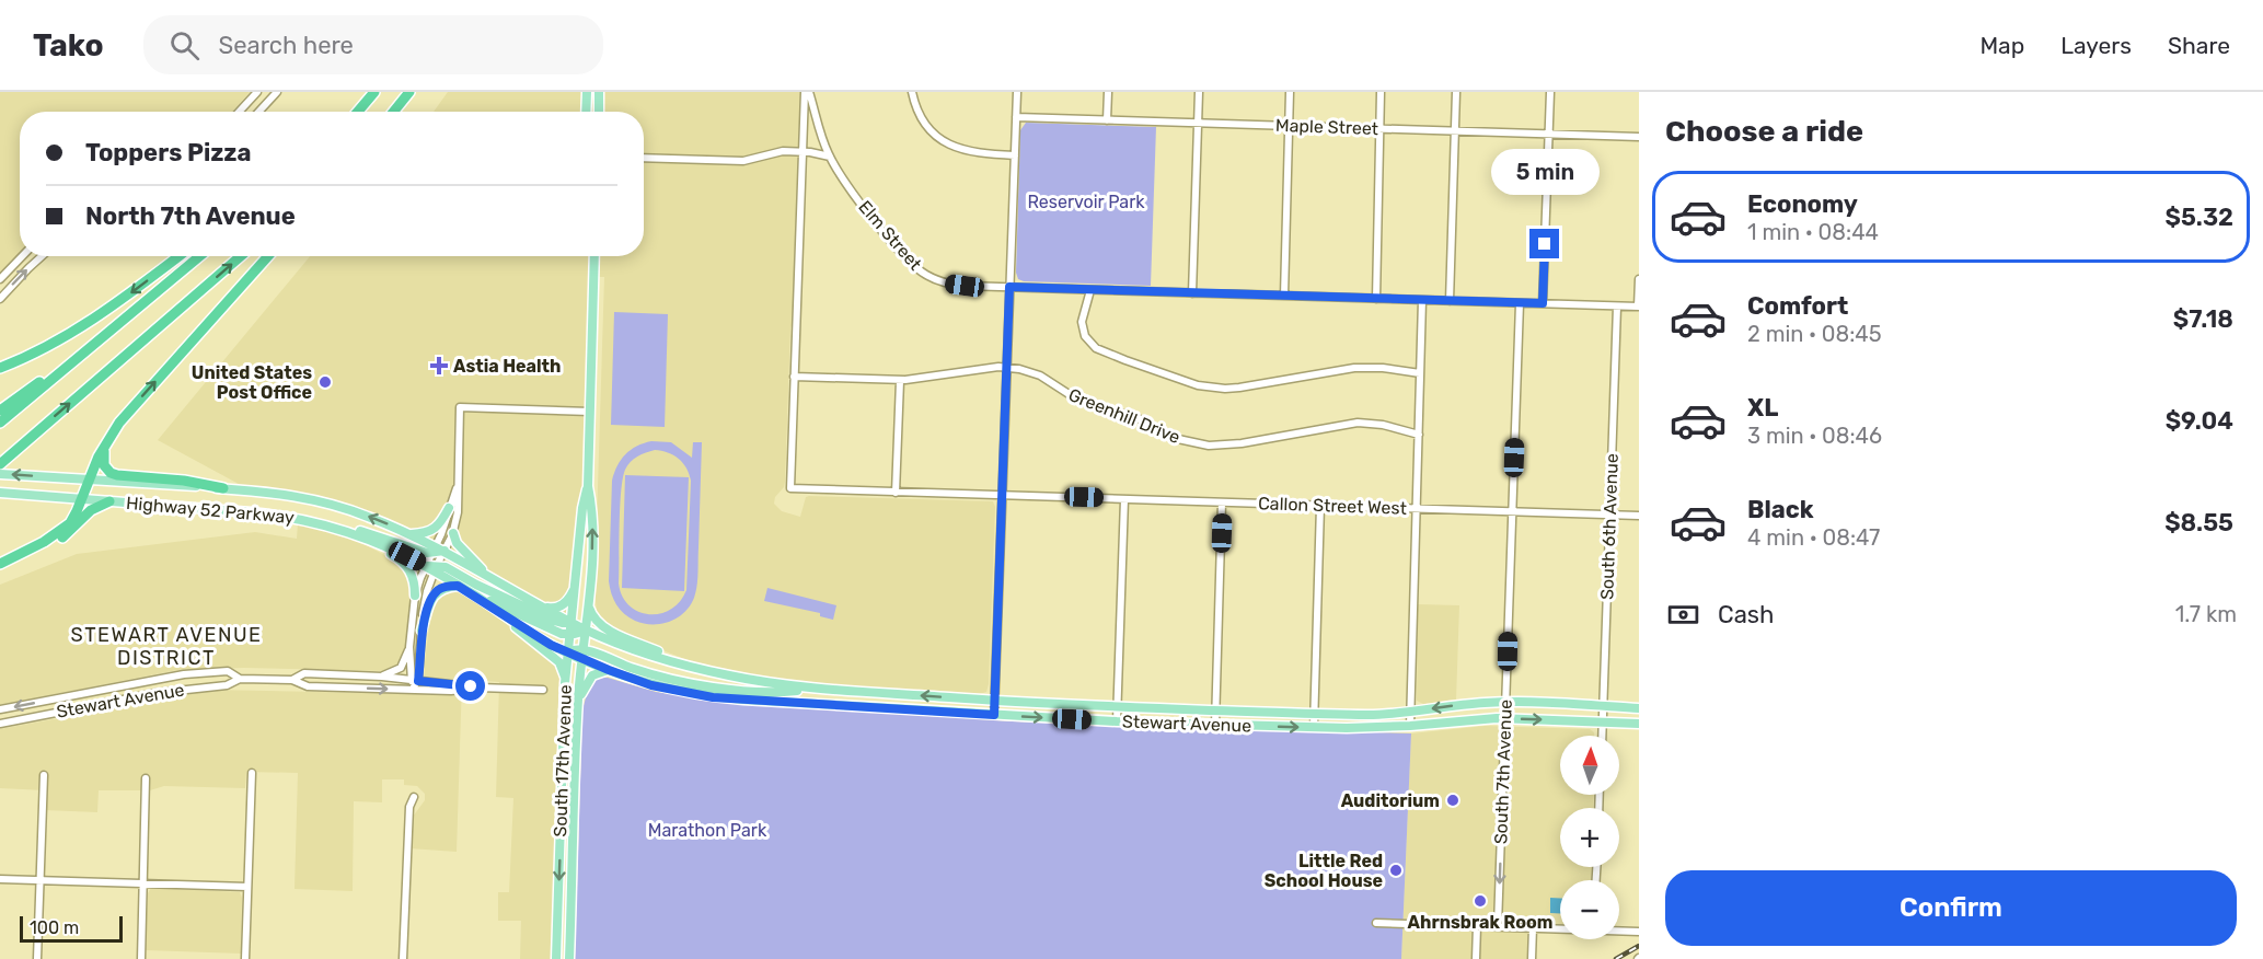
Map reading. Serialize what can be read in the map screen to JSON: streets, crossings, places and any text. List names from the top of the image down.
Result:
{
  "streets": {
    "main road": ["Highway 52 Parkway", "Stewart Avenue", "South 17th Avenue"],
    "street": [
      "Maple Street",
      "Elm Street",
      "Greenhill Drive",
      "Callon Street West",
      "South 6th Avenue",
      "South 7th Avenue"
    ]
  },
  "crossings": [
    ["Elm Street", "South 6th Avenue"],
    ["Elm Street", "South 7th Avenue"],
    ["Greenhill Drive", "Callon Street West"],
    ["Callon Street West", "South 6th Avenue"],
    ["Callon Street West", "South 7th Avenue"],
    ["Highway 52 Parkway", "Stewart Avenue"],
    ["Highway 52 Parkway", "South 17th Avenue"],
    ["South 6th Avenue", "Stewart Avenue"],
    ["Stewart Avenue", "South 17th Avenue"],
    ["Stewart Avenue", "South 7th Avenue"]
  ],
  "districts": ["STEWART AVENUE DISTRICT"],
  "parks": ["Reservoir Park", "Marathon Park"],
  "places": {
    "health": ["Astia Health"],
    "other": [
      "United States Post Office",
      "Auditorium",
      "Little Red School House",
      "Ahrnsbrak Room"
    ]
  },
  "scale_bar": "100 m",
  "north": "top",
  "page": {
    "header": "Tako",
    "search": "Search here",
    "nav": ["Map", "Layers", "Share"],
    "heading": "Choose a ride",
    "banner": ["Toppers Pizza", "North 7th Avenue"],
    "bubble": "5 min",
    "list": [
      {
        "name": "Economy",
        "note": "1 min · 08:44",
        "value": "$5.32"
      },
      {
        "name": "Comfort",
        "note": "2 min · 08:45",
        "value": "$7.18"
      },
      {
        "name": "XL",
        "note": "3 min · 08:46",
        "value": "$9.04"
      },
      {
        "name": "Black",
        "note": "4 min · 08:47",
        "value": "$8.55"
      }
    ],
    "pay": ["Cash", "1.7 km"],
    "map_buttons": ["+", "−"],
    "buttons": "Confirm",
    "scale": "100 m"
  }
}
